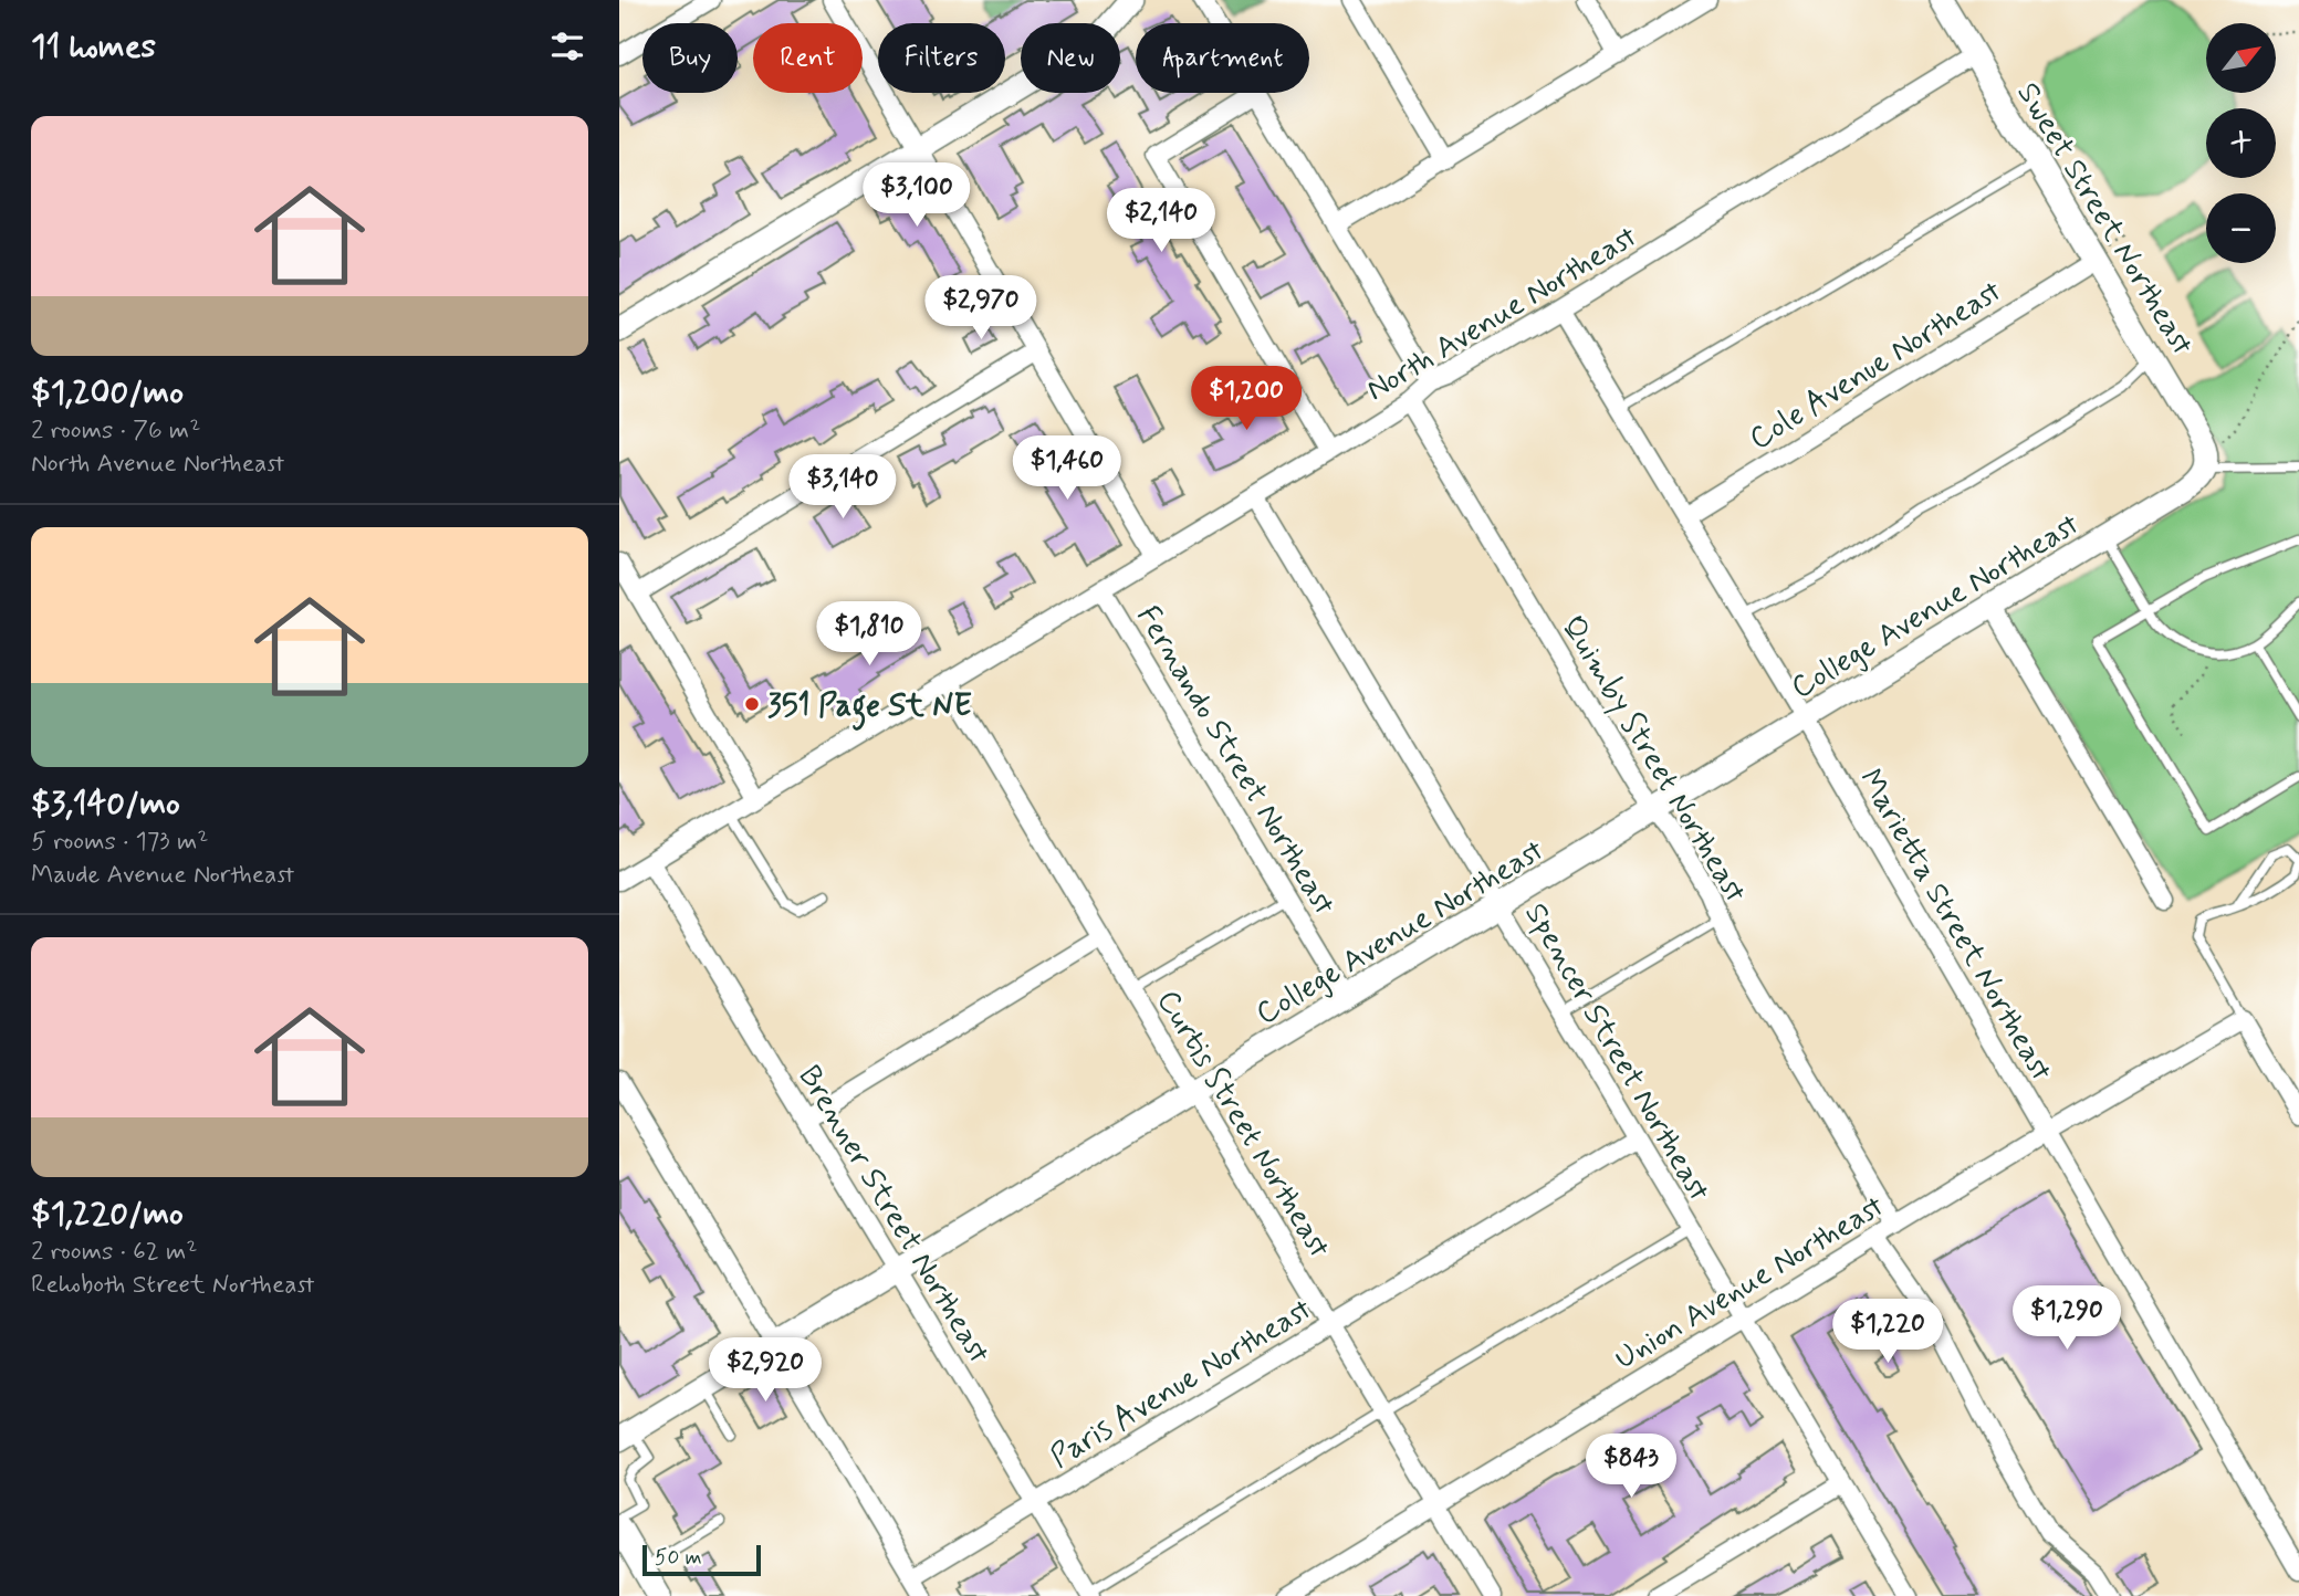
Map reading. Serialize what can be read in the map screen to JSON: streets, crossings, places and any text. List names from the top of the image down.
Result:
{
  "streets": {
    "street": [
      "Sweet Street Northeast",
      "North Avenue Northeast",
      "Cole Avenue Northeast",
      "College Avenue Northeast",
      "Quimby Street Northeast",
      "Fernando Street Northeast",
      "Marietta Street Northeast",
      "Spencer Street Northeast",
      "Curtis Street Northeast",
      "Brenner Street Northeast",
      "Union Avenue Northeast",
      "Paris Avenue Northeast"
    ]
  },
  "crossings": [
    ["Sweet Street Northeast", "North Avenue Northeast"],
    ["Sweet Street Northeast", "Cole Avenue Northeast"],
    ["Sweet Street Northeast", "College Avenue Northeast"],
    ["North Avenue Northeast", "Quimby Street Northeast"],
    ["North Avenue Northeast", "Fernando Street Northeast"],
    ["North Avenue Northeast", "Marietta Street Northeast"],
    ["North Avenue Northeast", "Spencer Street Northeast"],
    ["North Avenue Northeast", "Curtis Street Northeast"],
    ["North Avenue Northeast", "Brenner Street Northeast"],
    ["Cole Avenue Northeast", "Marietta Street Northeast"],
    ["College Avenue Northeast", "Quimby Street Northeast"],
    ["College Avenue Northeast", "Fernando Street Northeast"],
    ["College Avenue Northeast", "Marietta Street Northeast"],
    ["College Avenue Northeast", "Spencer Street Northeast"],
    ["College Avenue Northeast", "Curtis Street Northeast"],
    ["College Avenue Northeast", "Brenner Street Northeast"],
    ["Quimby Street Northeast", "Union Avenue Northeast"],
    ["Marietta Street Northeast", "Union Avenue Northeast"],
    ["Spencer Street Northeast", "Union Avenue Northeast"],
    ["Spencer Street Northeast", "Paris Avenue Northeast"],
    ["Curtis Street Northeast", "Union Avenue Northeast"],
    ["Curtis Street Northeast", "Paris Avenue Northeast"],
    ["Brenner Street Northeast", "Paris Avenue Northeast"]
  ],
  "places": ["351 Page St NE"],
  "scale_bar": "50 m",
  "north": "top right",
  "page": {
    "heading": "11 homes",
    "map_buttons": ["+", "−"],
    "chip": [
      "Buy",
      "Rent",
      "Filters",
      "New",
      "Apartment"
    ],
    "list": [
      {
        "name": "$1,200/mo",
        "note": "2 rooms · 76 m² · North Avenue Northeast"
      },
      {
        "name": "$3,140/mo",
        "note": "5 rooms · 173 m² · Maude Avenue Northeast"
      },
      {
        "name": "$1,220/mo",
        "note": "2 rooms · 62 m² · Rehoboth Street Northeast"
      }
    ],
    "price": [
      "$3,100",
      "$2,140",
      "$2,970",
      "$1,200",
      "$1,460",
      "$3,140",
      "$1,810",
      "$1,290",
      "$1,220",
      "$2,920",
      "$843"
    ],
    "scale": "50 m"
  }
}
